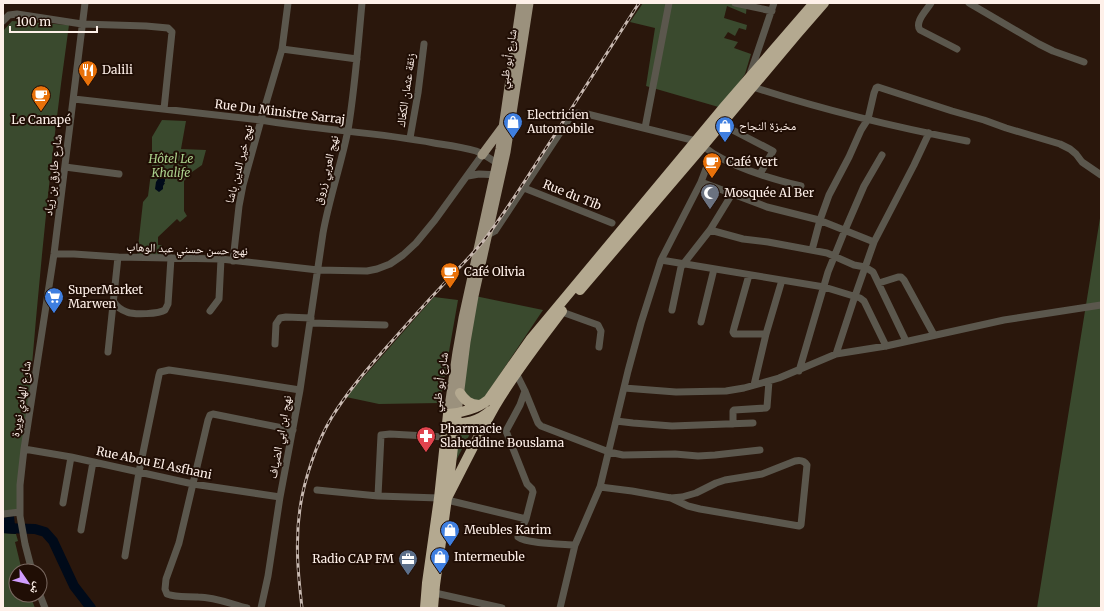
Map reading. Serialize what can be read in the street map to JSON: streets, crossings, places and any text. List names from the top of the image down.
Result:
{
  "streets": {
    "highway": ["شارع أبو ظبي"],
    "street": [
      "زنقة عثمان الكعّاك",
      "Rue Du Ministre Sarraj",
      "نهج خير الدين باشا",
      "نهج العربي زروق",
      "شارع طارق بن زياد",
      "Rue du Tib",
      "نهج حسن حسني عبد الوهاب",
      "شارع الهادي نويرة",
      "نهج ابن ابي الضياف",
      "Rue Abou El Asfhani"
    ]
  },
  "crossings": [
    ["شارع أبو ظبي", "Rue Du Ministre Sarraj"],
    ["زنقة عثمان الكعّاك", "Rue Du Ministre Sarraj"],
    ["Rue Du Ministre Sarraj", "نهج خير الدين باشا"],
    ["Rue Du Ministre Sarraj", "نهج العربي زروق"],
    ["Rue Du Ministre Sarraj", "شارع طارق بن زياد"],
    ["Rue Du Ministre Sarraj", "نهج حسن حسني عبد الوهاب"],
    ["نهج خير الدين باشا", "نهج حسن حسني عبد الوهاب"],
    ["نهج العربي زروق", "نهج حسن حسني عبد الوهاب"],
    ["نهج العربي زروق", "نهج ابن ابي الضياف"],
    ["شارع طارق بن زياد", "نهج حسن حسني عبد الوهاب"],
    ["شارع طارق بن زياد", "شارع الهادي نويرة"],
    ["نهج حسن حسني عبد الوهاب", "شارع الهادي نويرة"],
    ["نهج حسن حسني عبد الوهاب", "نهج ابن ابي الضياف"],
    ["شارع الهادي نويرة", "Rue Abou El Asfhani"],
    ["نهج ابن ابي الضياف", "Rue Abou El Asfhani"]
  ],
  "parks": ["Hôtel Le Khalife"],
  "places": {
    "restaurant": ["Dalili"],
    "cafe": ["Le Canapé", "Café Vert", "Café Olivia"],
    "shop": [
      "Electricien Automobile",
      "مخبزة النجاح",
      "Meubles Karim",
      "Intermeuble"
    ],
    "mosque": ["Mosquée Al Ber"],
    "supermarket": ["SuperMarket Marwen"],
    "pharmacy": ["Pharmacie Slaheddine Bouslama"],
    "office": ["Radio CAP FM"]
  },
  "scale_bar": "100 m",
  "north": "bottom right"
}
